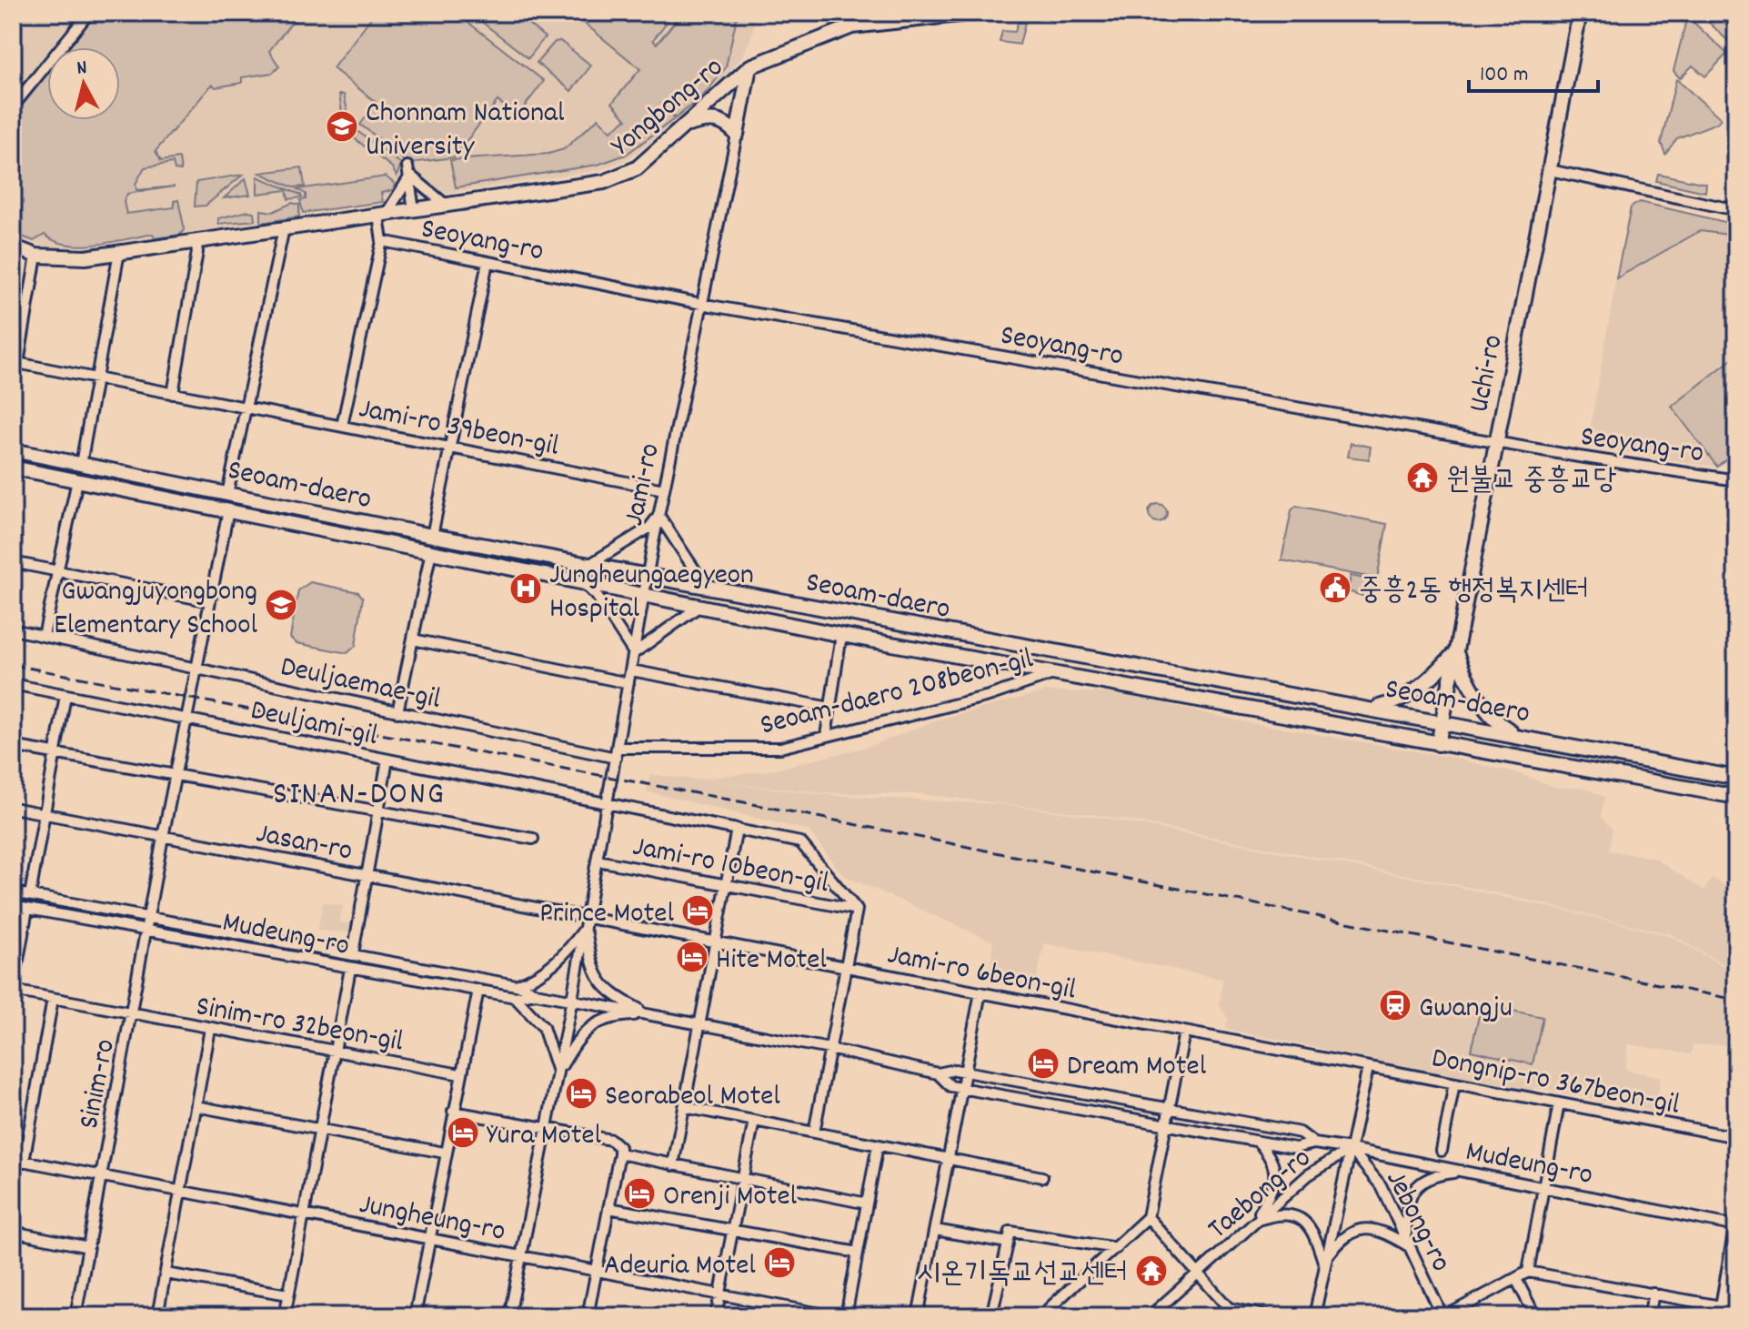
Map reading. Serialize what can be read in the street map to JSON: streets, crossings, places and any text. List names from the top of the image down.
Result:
{
  "streets": {
    "main road": [
      "Yongbong-ro",
      "Uchi-ro",
      "Seoam-daero",
      "Jami-ro"
    ],
    "street": [
      "Seoyang-ro",
      "Jami-ro 39beon-gil",
      "Deuljaemae-gil",
      "Seoam-daero 208beon-gil",
      "Deuljami-gil",
      "Jasan-ro",
      "Jami-ro 10beon-gil",
      "Mudeung-ro",
      "Jami-ro 6beon-gil",
      "Sinim-ro 32beon-gil",
      "Dongnip-ro 367beon-gil",
      "Sinim-ro",
      "Taebong-ro",
      "Jungheung-ro",
      "Jebong-ro"
    ]
  },
  "crossings": [
    ["Yongbong-ro", "Jami-ro"],
    ["Seoyang-ro", "Uchi-ro"],
    ["Seoyang-ro", "Jami-ro"],
    ["Uchi-ro", "Seoam-daero"],
    ["Jami-ro 39beon-gil", "Jami-ro"],
    ["Seoam-daero", "Jami-ro"],
    ["Seoam-daero", "Seoam-daero 208beon-gil"],
    ["Seoam-daero", "Sinim-ro"],
    ["Jami-ro", "Deuljaemae-gil"],
    ["Jami-ro", "Seoam-daero 208beon-gil"],
    ["Jami-ro", "Deuljami-gil"],
    ["Jami-ro", "Jasan-ro"],
    ["Jami-ro", "Jami-ro 10beon-gil"],
    ["Jami-ro", "Mudeung-ro"],
    ["Jami-ro", "Jami-ro 6beon-gil"],
    ["Jami-ro", "Jungheung-ro"],
    ["Deuljaemae-gil", "Seoam-daero 208beon-gil"],
    ["Deuljaemae-gil", "Sinim-ro"],
    ["Deuljami-gil", "Jami-ro 10beon-gil"],
    ["Deuljami-gil", "Mudeung-ro"],
    ["Deuljami-gil", "Sinim-ro"],
    ["Jasan-ro", "Mudeung-ro"],
    ["Jasan-ro", "Jami-ro 6beon-gil"],
    ["Jasan-ro", "Sinim-ro"],
    ["Mudeung-ro", "Sinim-ro"],
    ["Mudeung-ro", "Taebong-ro"],
    ["Mudeung-ro", "Jebong-ro"],
    ["Jami-ro 6beon-gil", "Dongnip-ro 367beon-gil"],
    ["Sinim-ro 32beon-gil", "Sinim-ro"],
    ["Sinim-ro 32beon-gil", "Jungheung-ro"],
    ["Sinim-ro", "Jungheung-ro"],
    ["Taebong-ro", "Jebong-ro"]
  ],
  "districts": ["SINAN-DONG"],
  "places": {
    "school or university": ["Chonnam National University", "Gwangjuyongbong Elementary School"],
    "temple": ["원불교 중흥교당", "시온기독교선교센터"],
    "public building": ["중흥2동 행정복지센터"],
    "hospital": ["Jungheungaegyeon Hospital"],
    "hotel": [
      "Prince Motel",
      "Hite Motel",
      "Dream Motel",
      "Seorabeol Motel",
      "Yura Motel",
      "Orenji Motel",
      "Adeuria Motel"
    ],
    "station": ["Gwangju"]
  },
  "scale_bar": "100 m",
  "north": "top"
}
